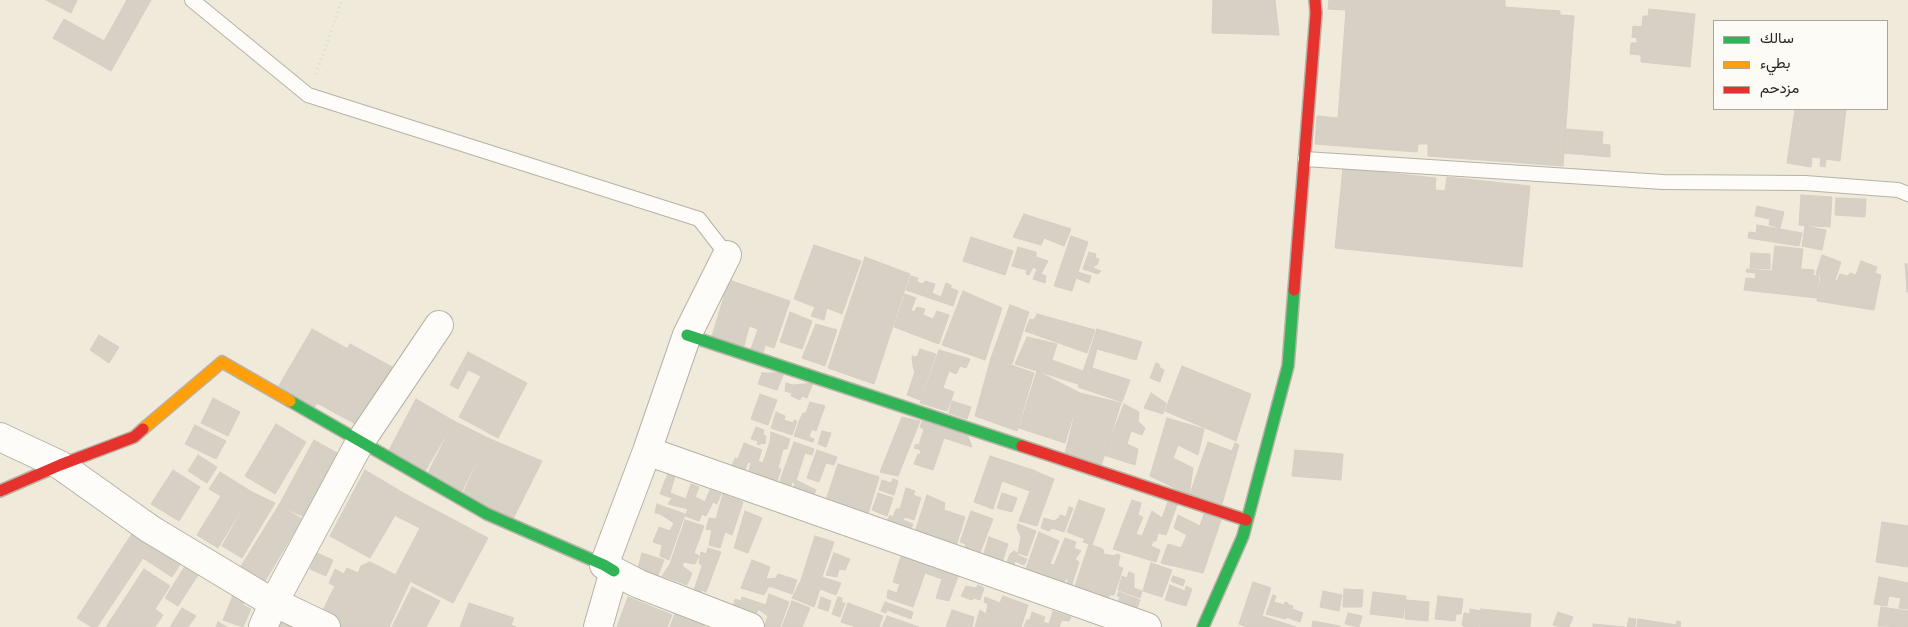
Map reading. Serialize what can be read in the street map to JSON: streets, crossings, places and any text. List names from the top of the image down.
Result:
{
  "legend": ["سالك", "بطيء", "مزدحم"]
}
